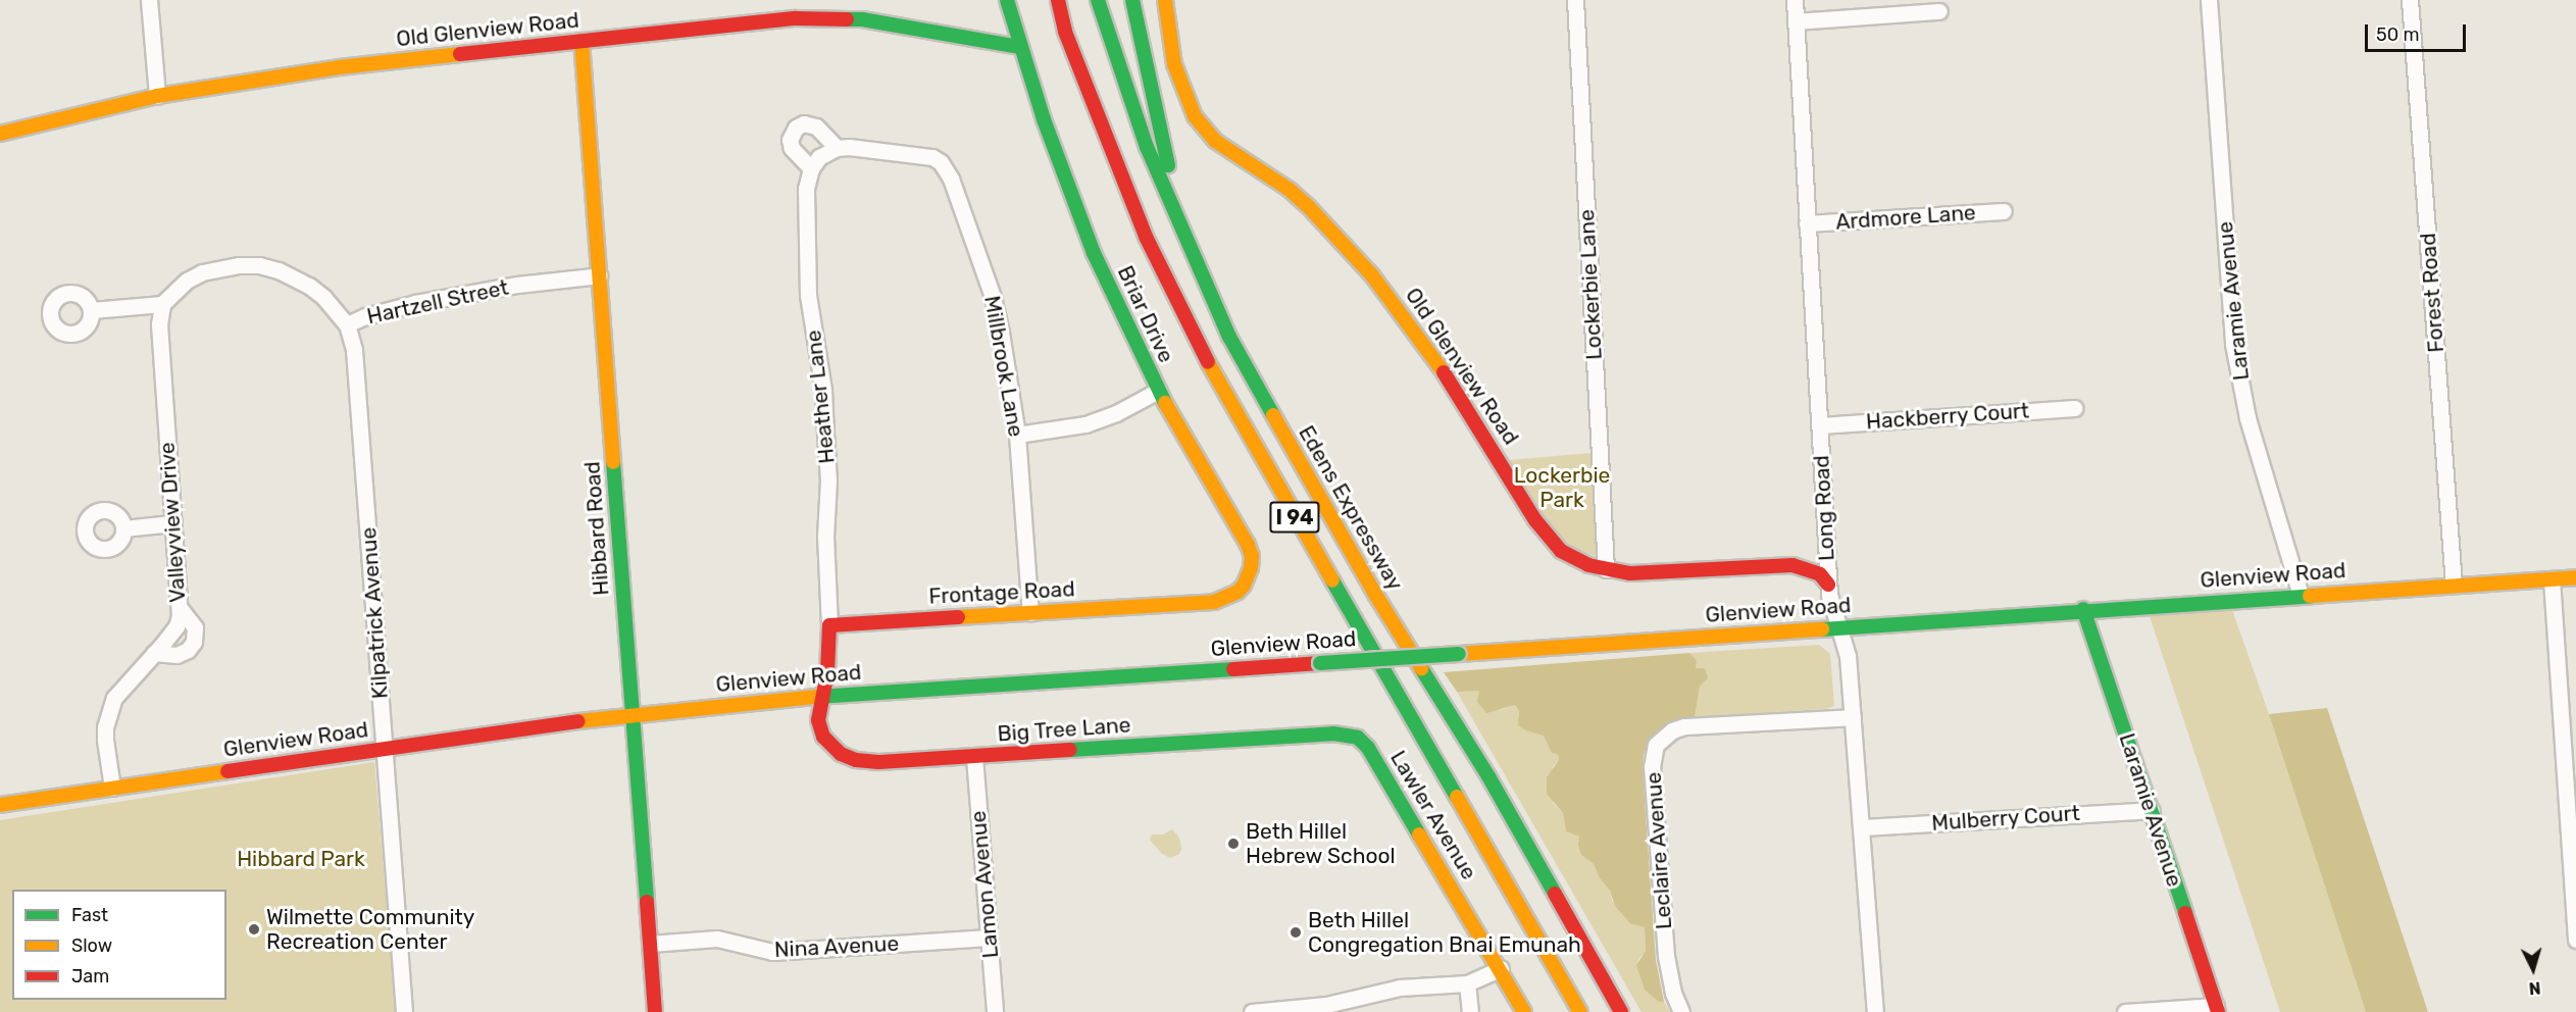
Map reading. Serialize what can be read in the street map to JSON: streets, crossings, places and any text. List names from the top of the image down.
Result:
{
  "streets": {
    "main road": [
      "Old Glenview Road",
      "Laramie Avenue",
      "Briar Drive",
      "Edens Expressway",
      "I 94",
      "Hibbard Road",
      "Glenview Road",
      "Frontage Road",
      "Big Tree Lane",
      "Lawler Avenue"
    ],
    "street": [
      "Ardmore Lane",
      "Lockerbie Lane",
      "Forest Road",
      "Hartzell Street",
      "Millbrook Lane",
      "Heather Lane",
      "Hackberry Court",
      "Long Road",
      "Valleyview Drive",
      "Kilpatrick Avenue",
      "Mulberry Court",
      "Leclaire Avenue",
      "Lamon Avenue",
      "Nina Avenue"
    ]
  },
  "crossings": [
    ["Old Glenview Road", "Lockerbie Lane"],
    ["Old Glenview Road", "Briar Drive"],
    ["Old Glenview Road", "Long Road"],
    ["Old Glenview Road", "Hibbard Road"],
    ["Ardmore Lane", "Long Road"],
    ["Forest Road", "Glenview Road"],
    ["Laramie Avenue", "Glenview Road"],
    ["Laramie Avenue", "Mulberry Court"],
    ["Hartzell Street", "Valleyview Drive"],
    ["Hartzell Street", "Hibbard Road"],
    ["Hartzell Street", "Kilpatrick Avenue"],
    ["Briar Drive", "Frontage Road"],
    ["Millbrook Lane", "Heather Lane"],
    ["Millbrook Lane", "Frontage Road"],
    ["Heather Lane", "Frontage Road"],
    ["Hackberry Court", "Long Road"],
    ["Long Road", "Glenview Road"],
    ["Long Road", "Mulberry Court"],
    ["Long Road", "Leclaire Avenue"],
    ["Valleyview Drive", "Glenview Road"],
    ["Hibbard Road", "Glenview Road"],
    ["Hibbard Road", "Nina Avenue"],
    ["Glenview Road", "Kilpatrick Avenue"],
    ["Glenview Road", "Big Tree Lane"],
    ["Big Tree Lane", "Lawler Avenue"],
    ["Big Tree Lane", "Lamon Avenue"],
    ["Lamon Avenue", "Nina Avenue"]
  ],
  "parks": ["Lockerbie Park", "Hibbard Park"],
  "places": ["Beth Hillel Hebrew School", "Wilmette Community Recreation Center", "Beth Hillel Congregation Bnai Emunah"],
  "legend": ["Fast", "Slow", "Jam"],
  "scale_bar": "50 m",
  "north": "bottom"
}
